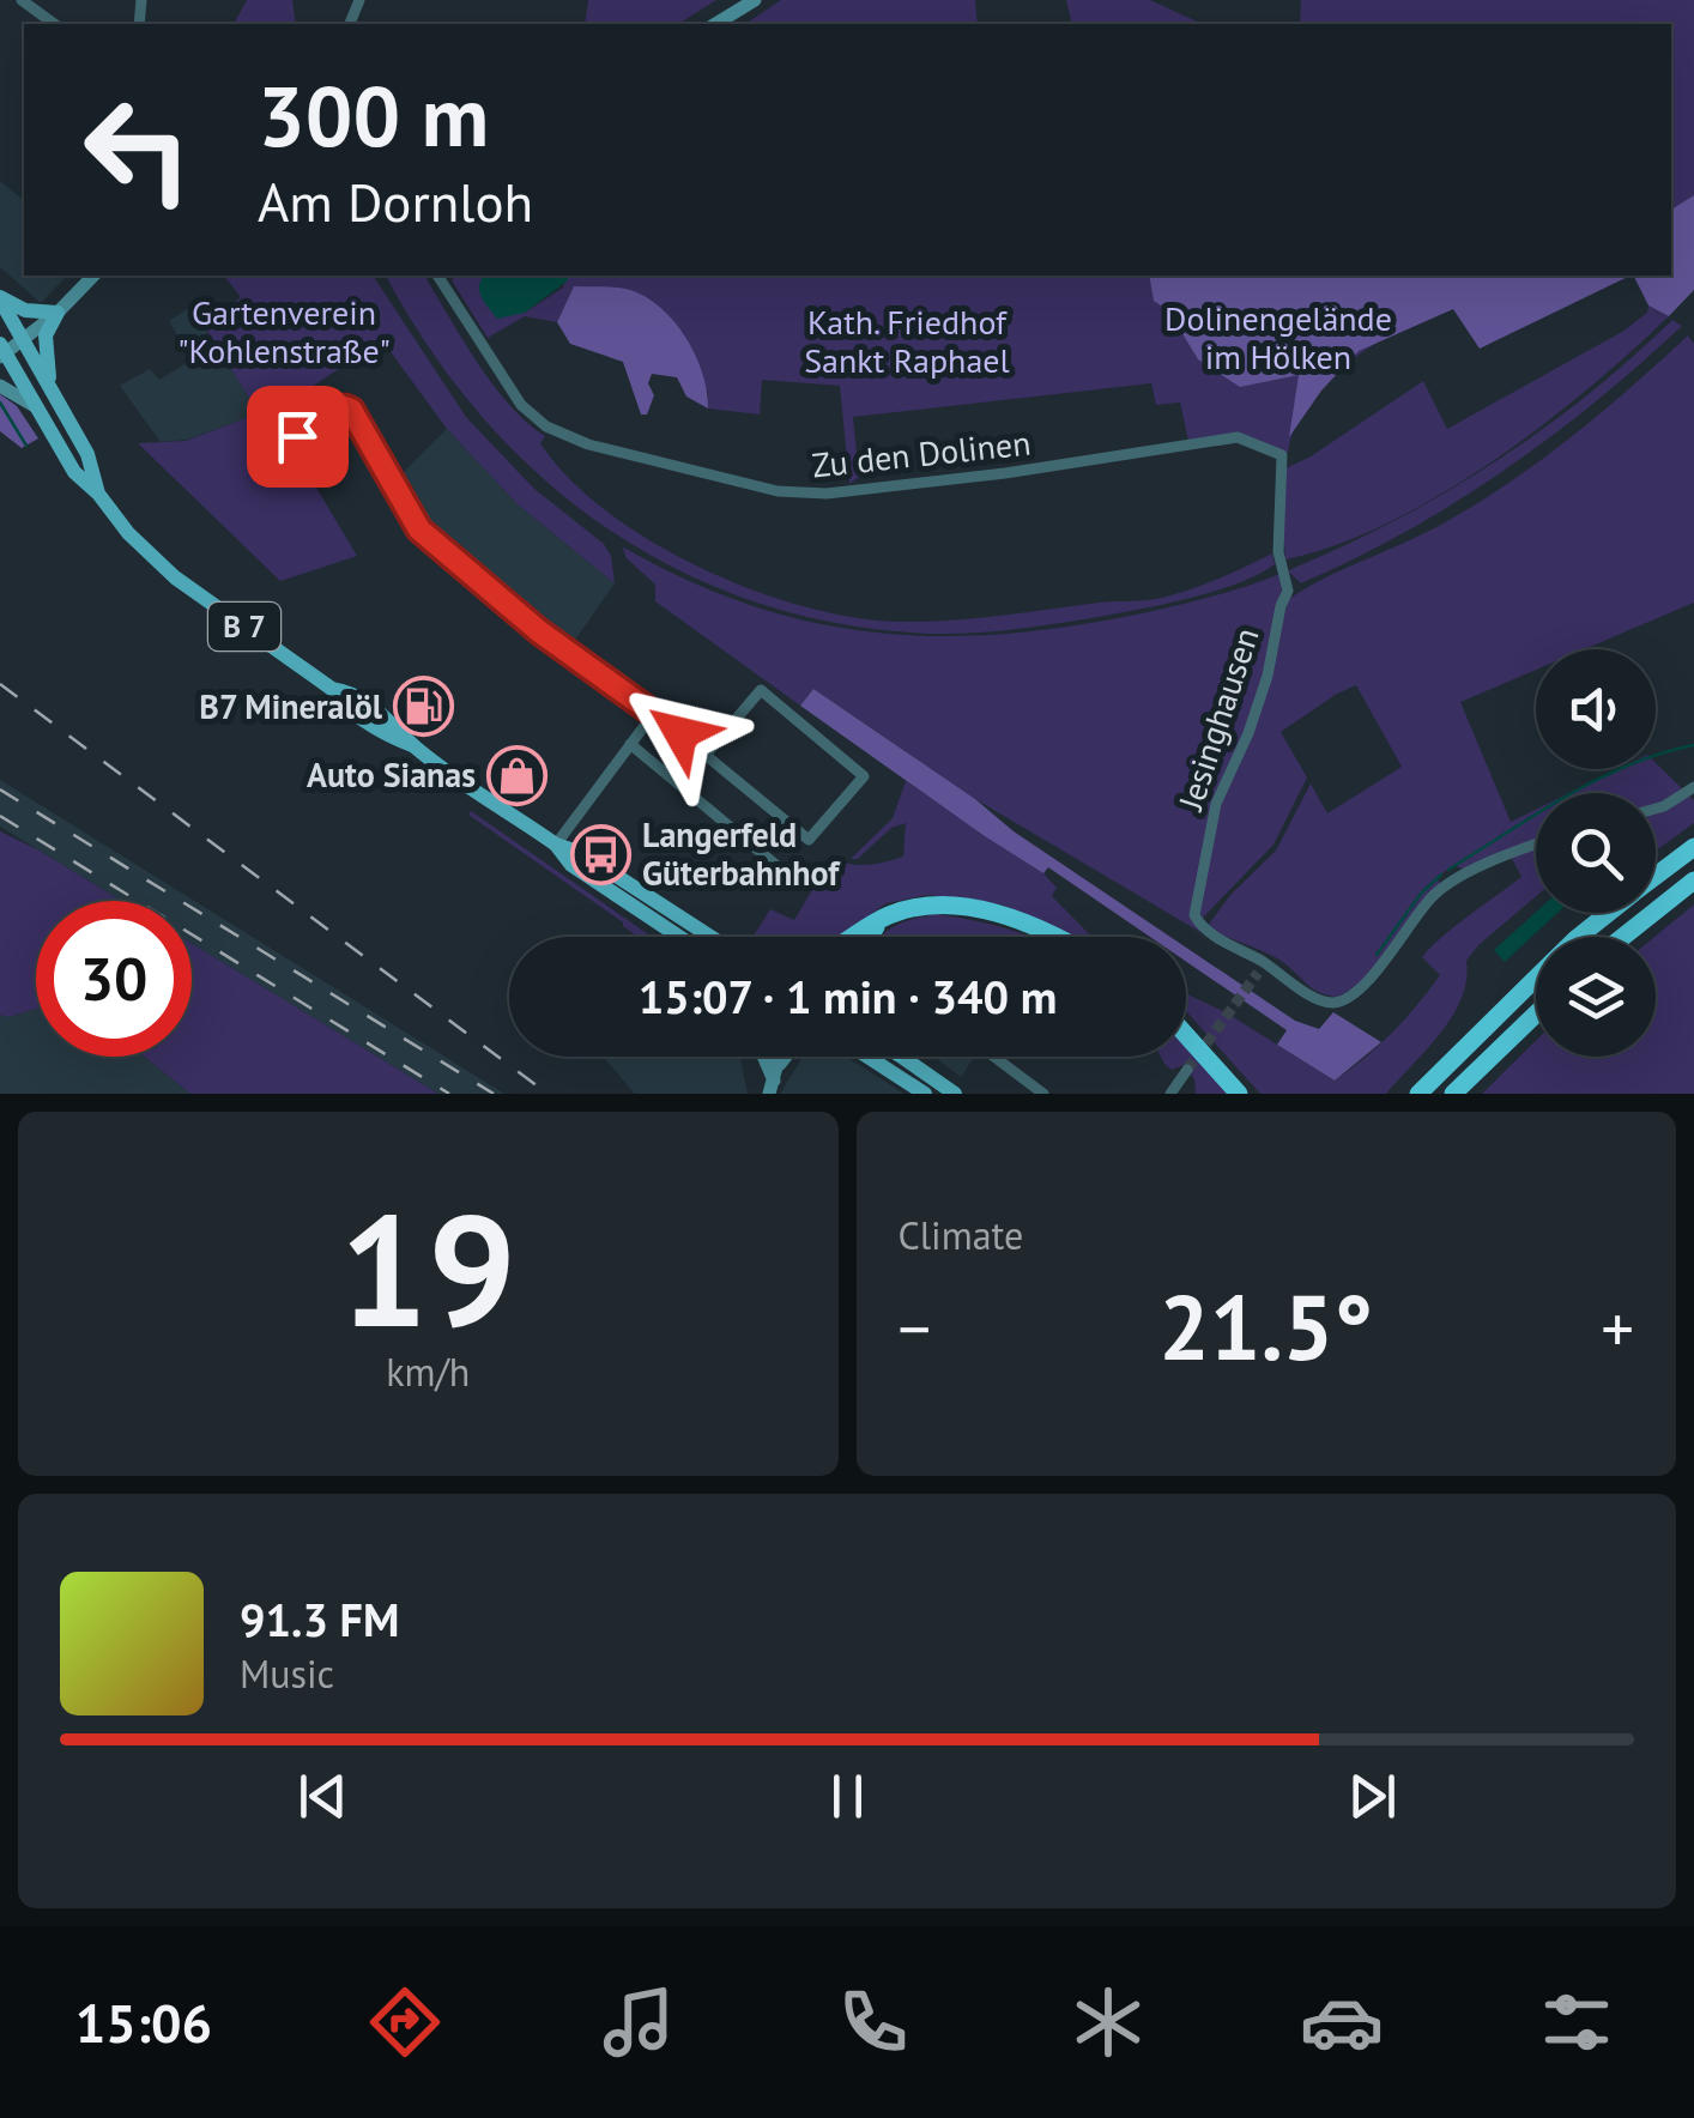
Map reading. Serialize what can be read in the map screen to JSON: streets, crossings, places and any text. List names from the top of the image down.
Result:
{
  "streets": {
    "main road": ["B 7"],
    "street": ["Zu den Dolinen", "Jesinghausen"]
  },
  "crossings": [
    ["Zu den Dolinen", "Jesinghausen"]
  ],
  "parks": ["Gartenverein \"Kohlenstraße\"", "Dolinengelände im Hölken", "Kath. Friedhof Sankt Raphael"],
  "places": {
    "fuel station": ["B7 Mineralöl"],
    "shop": ["Auto Sianas"],
    "bus stop": ["Langerfeld Güterbahnhof"]
  },
  "page": {
    "turn": ["300 m", "Am Dornloh"],
    "limit": "30",
    "trip": "15:07 · 1 min · 340 m",
    "tile": [
      ["19", "km/h"],
      "Climate"
    ],
    "heat": ["−", "21.5°", "+"],
    "song": ["91.3 FM", "Music"],
    "tabs": "15:06"
  }
}
